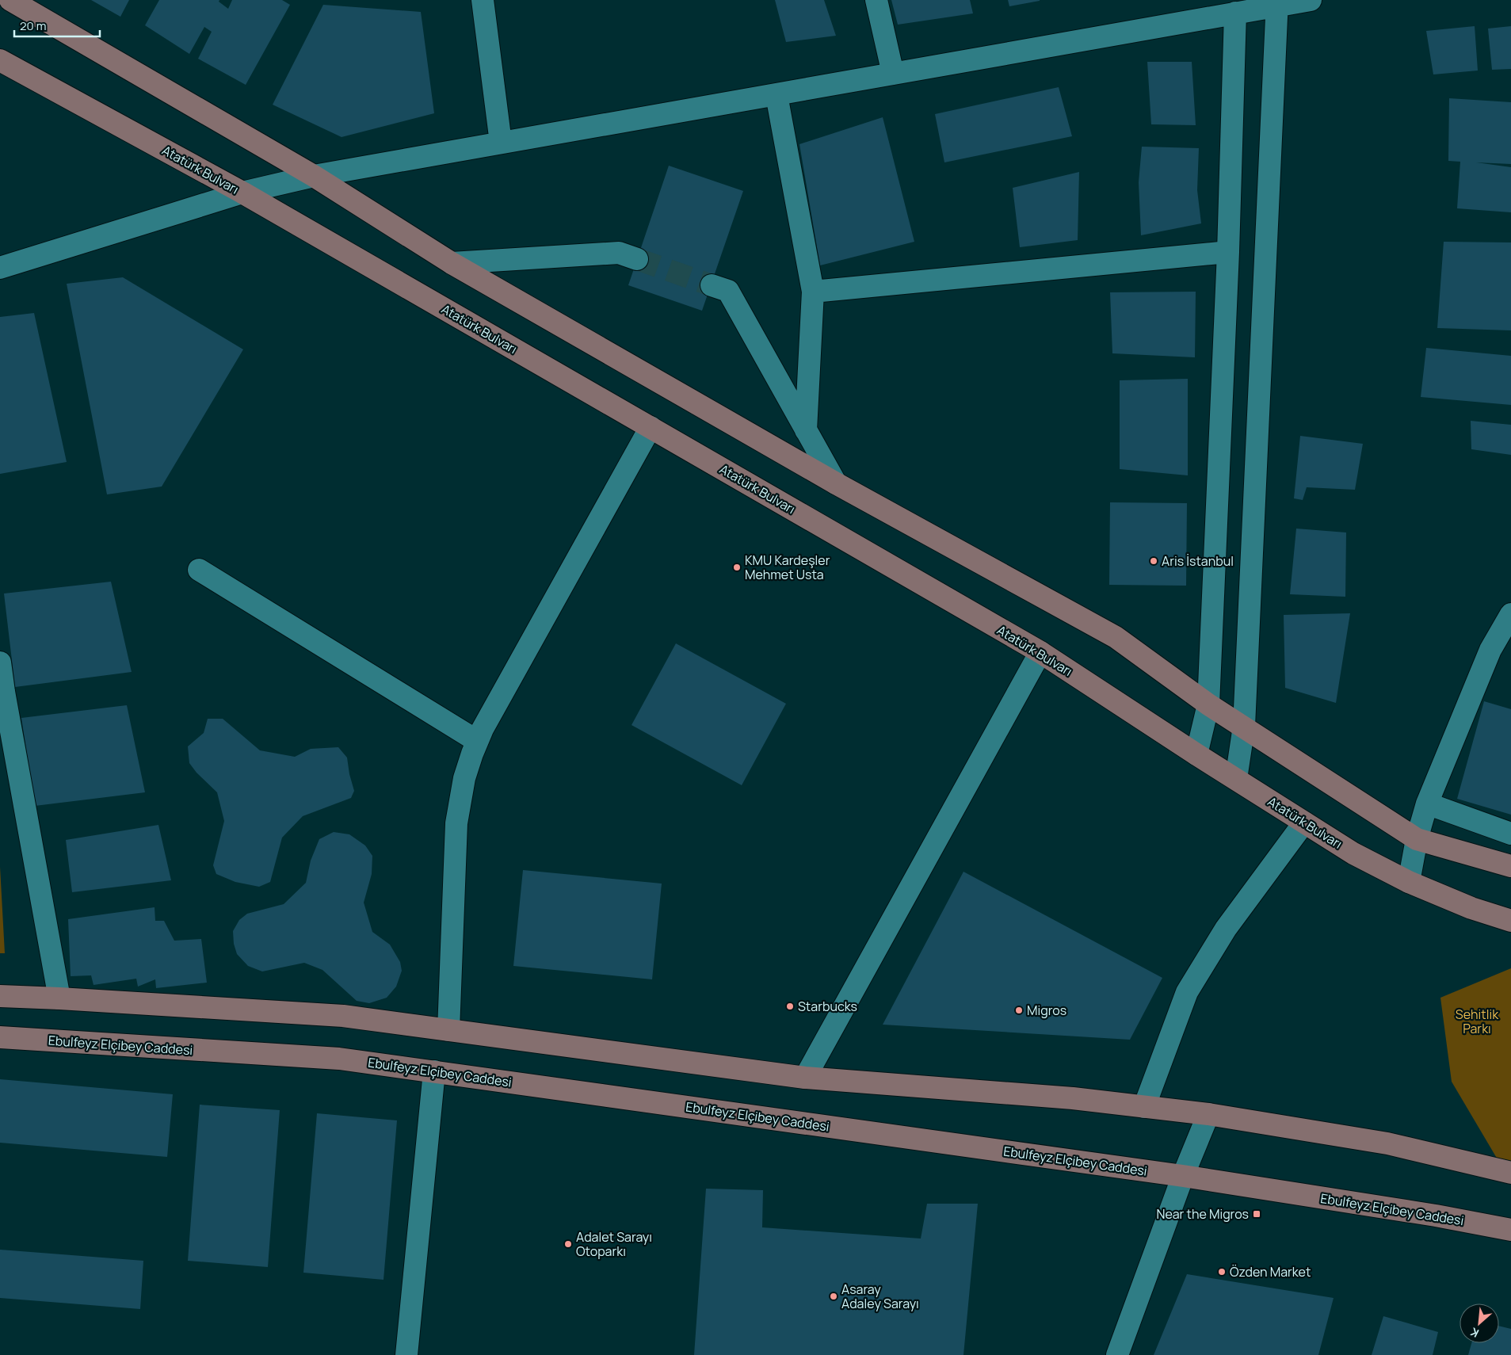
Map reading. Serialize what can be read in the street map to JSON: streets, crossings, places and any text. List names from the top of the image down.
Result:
{
  "streets": {
    "main road": ["Atatürk Bulvarı", "Ebulfeyz Elçibey Caddesi"]
  },
  "parks": ["Sehitlik Parkı"],
  "places": {
    "other": [
      "Aris İstanbul",
      "KMU Kardeşler Mehmet Usta",
      "Starbucks",
      "Migros",
      "Adalet Sarayı Otoparkı",
      "Özden Market",
      "Asaray Adaley Sarayı"
    ],
    "transit": ["Near the Migros"]
  },
  "scale_bar": "20 m",
  "north": "bottom left"
}
